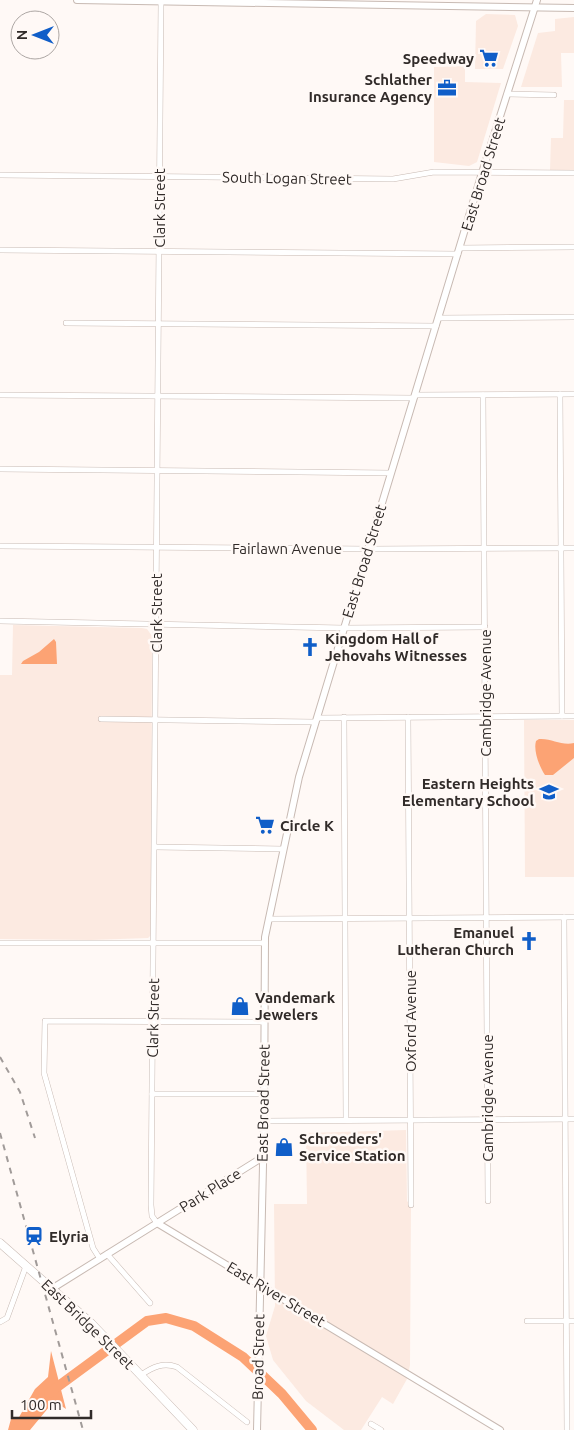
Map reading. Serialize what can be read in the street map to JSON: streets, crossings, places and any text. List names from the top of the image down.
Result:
{
  "streets": {
    "main road": ["East Bridge Street"],
    "street": [
      "East Broad Street",
      "South Logan Street",
      "Clark Street",
      "Fairlawn Avenue",
      "Cambridge Avenue",
      "Oxford Avenue",
      "Park Place",
      "East River Street",
      "Broad Street"
    ]
  },
  "crossings": [
    ["East Broad Street", "South Logan Street"],
    ["East Broad Street", "Fairlawn Avenue"],
    ["East Broad Street", "Park Place"],
    ["East Broad Street", "East River Street"],
    ["East Broad Street", "Broad Street"],
    ["South Logan Street", "Clark Street"],
    ["Clark Street", "Fairlawn Avenue"],
    ["Clark Street", "Park Place"],
    ["Clark Street", "East River Street"],
    ["Fairlawn Avenue", "Cambridge Avenue"],
    ["Park Place", "East River Street"],
    ["East River Street", "Broad Street"]
  ],
  "places": {
    "supermarket": ["Speedway", "Circle K"],
    "office": ["Schlather Insurance Agency"],
    "church": ["Kingdom Hall of Jehovahs Witnesses", "Emanuel Lutheran Church"],
    "school or university": ["Eastern Heights Elementary School"],
    "shop": ["Vandemark Jewelers", "Schroeders' Service Station"],
    "station": ["Elyria"]
  },
  "scale_bar": "100 m",
  "north": "left"
}
